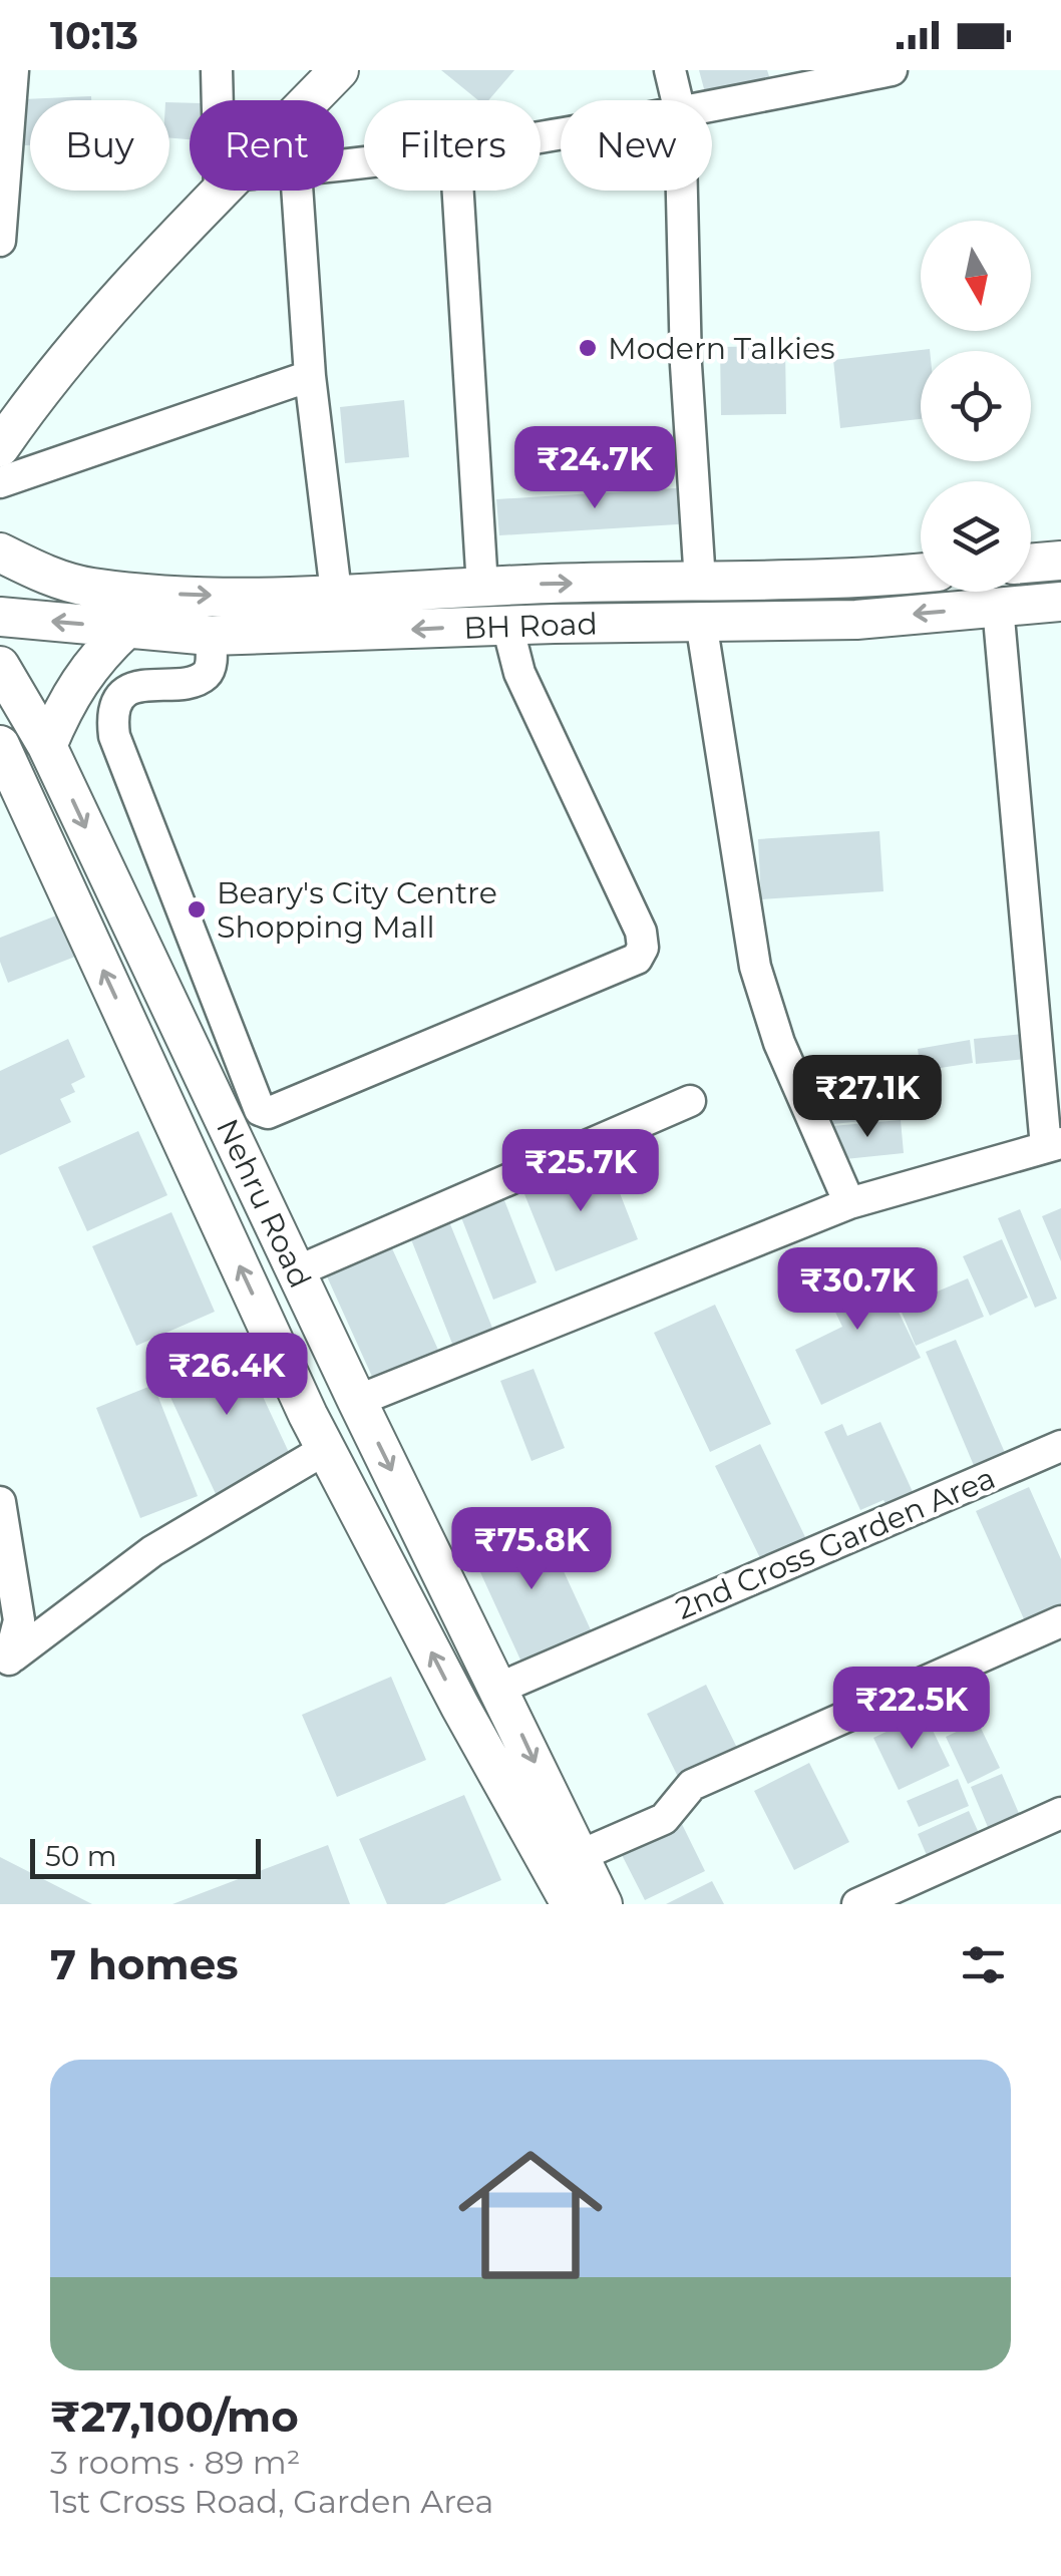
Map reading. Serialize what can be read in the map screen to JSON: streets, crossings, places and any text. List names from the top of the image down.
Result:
{
  "streets": {
    "main road": ["BH Road", "Nehru Road"],
    "street": ["2nd Cross Garden Area"]
  },
  "crossings": [
    ["Nehru Road", "2nd Cross Garden Area"]
  ],
  "places": ["Modern Talkies", "Beary's City Centre Shopping Mall"],
  "scale_bar": "50 m",
  "north": "bottom",
  "page": {
    "status": "10:13",
    "chip": [
      "Buy",
      "Rent",
      "Filters",
      "New"
    ],
    "price": [
      "₹24.7K",
      "₹27.1K",
      "₹25.7K",
      "₹30.7K",
      "₹26.4K",
      "₹75.8K",
      "₹22.5K"
    ],
    "scale": "50 m",
    "heading": "7 homes",
    "list": [
      {
        "name": "₹27,100/mo",
        "note": "3 rooms · 89 m² · 1st Cross Road, Garden Area"
      }
    ]
  }
}
